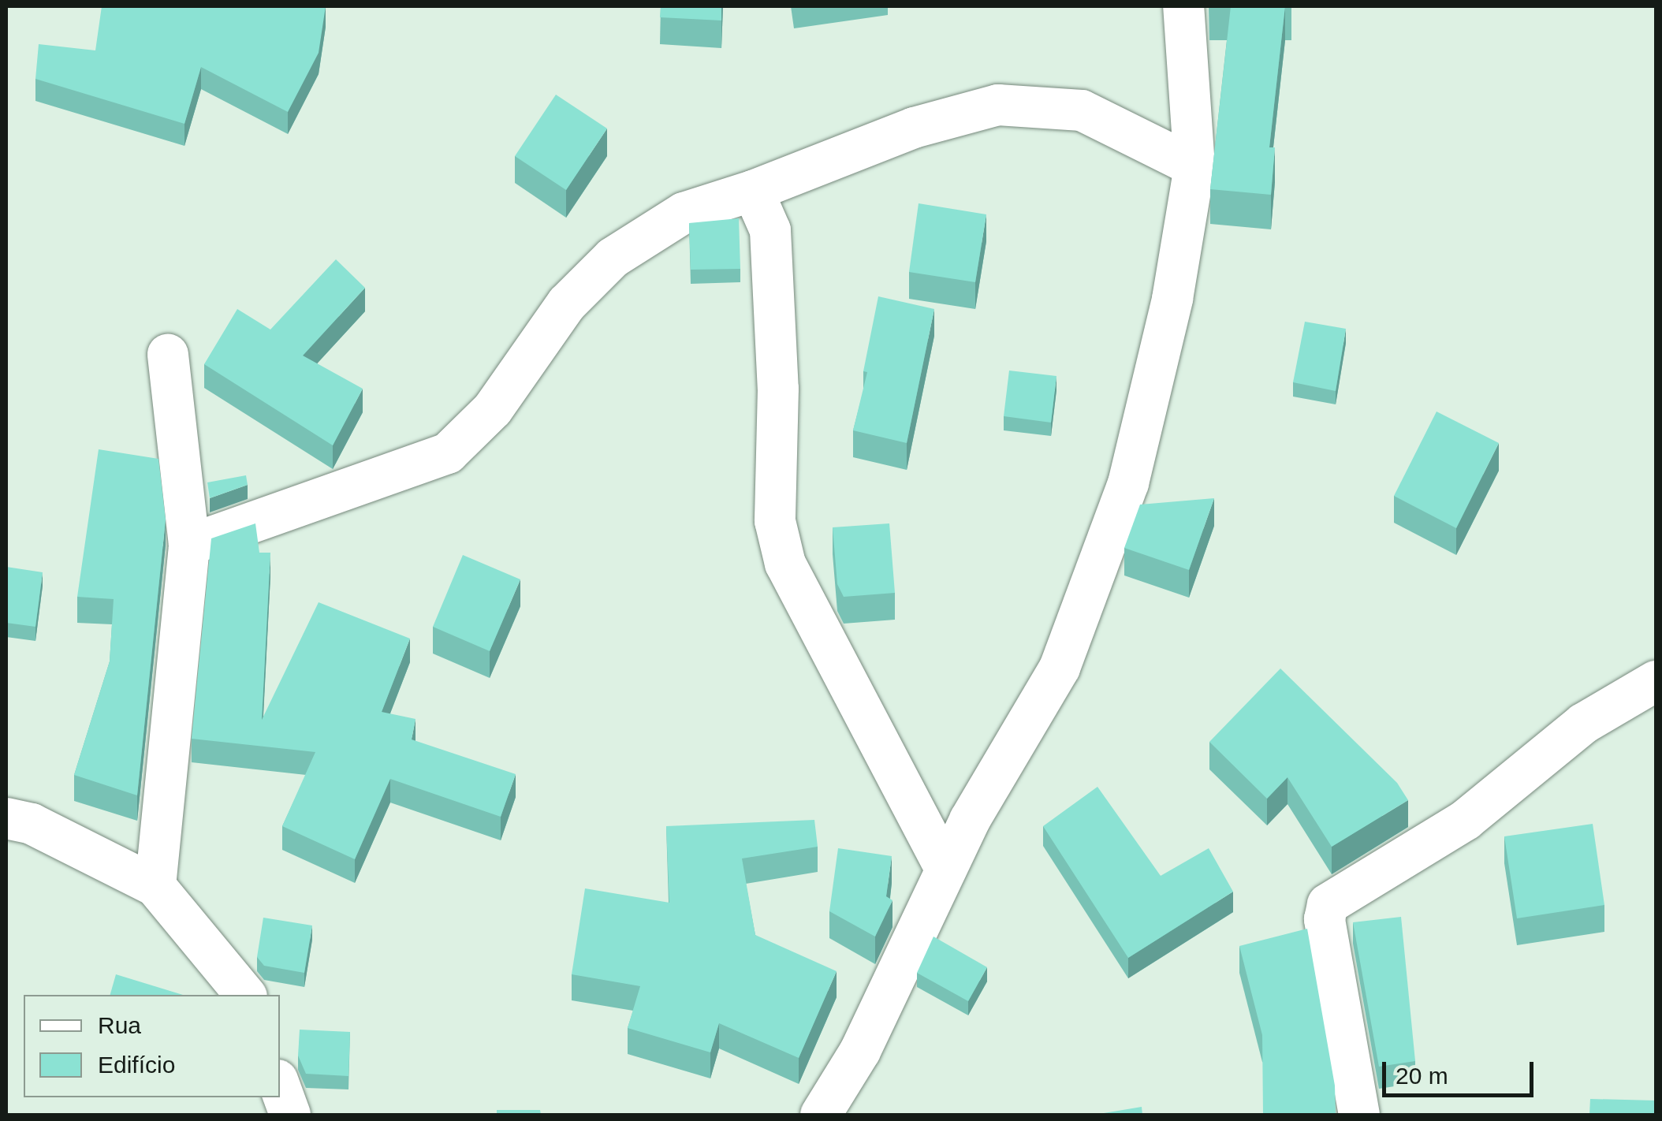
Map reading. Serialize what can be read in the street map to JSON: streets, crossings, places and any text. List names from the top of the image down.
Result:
{
  "legend": ["Rua", "Edifício"],
  "scale_bar": "20 m"
}
